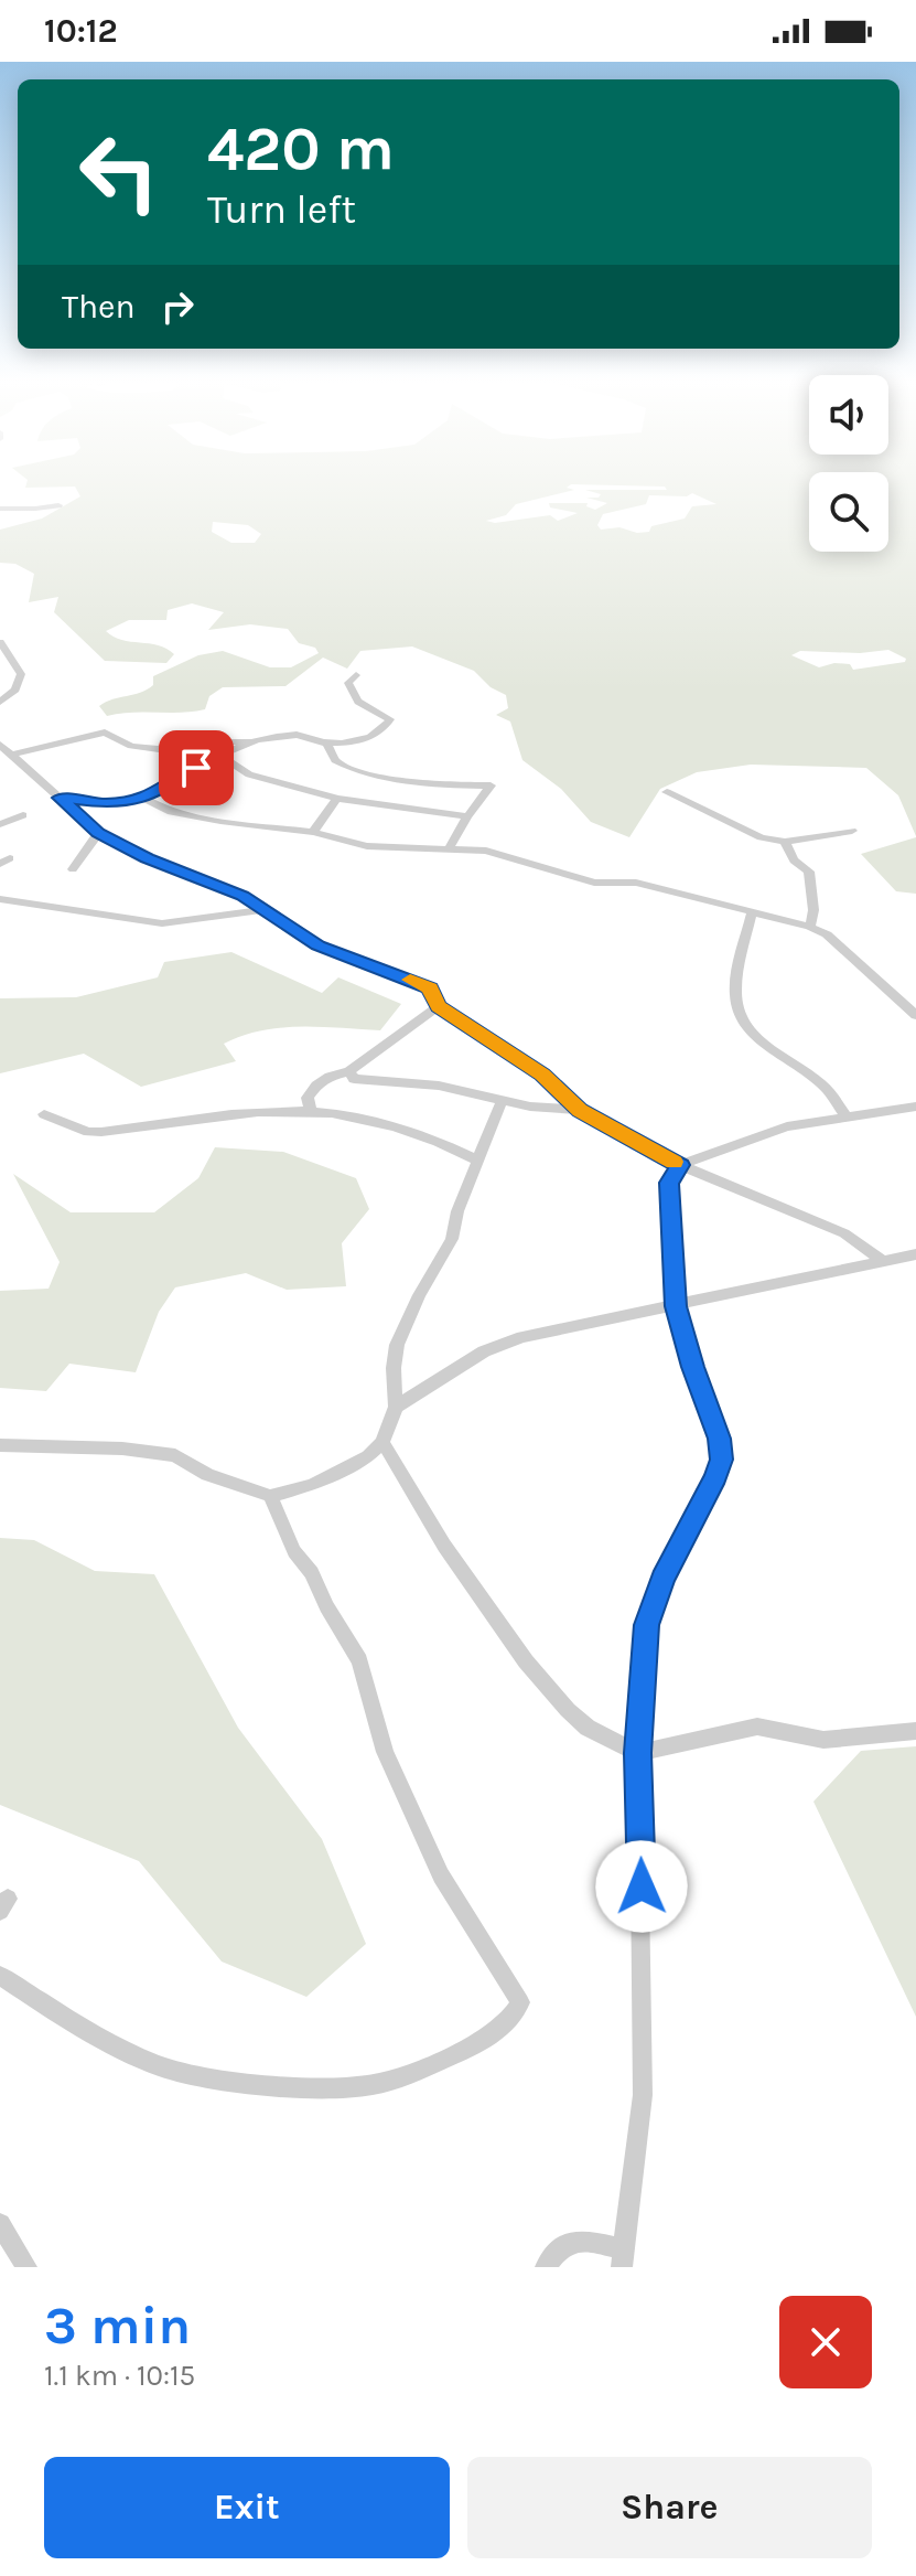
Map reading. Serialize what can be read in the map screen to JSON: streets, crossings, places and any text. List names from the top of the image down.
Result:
{
  "page": {
    "status": "10:12",
    "turn": ["420 m", "Turn left"],
    "then": "Then",
    "heading": ["3 min", "1.1 km · 10:15"],
    "buttons": ["Exit", "Share"]
  }
}
